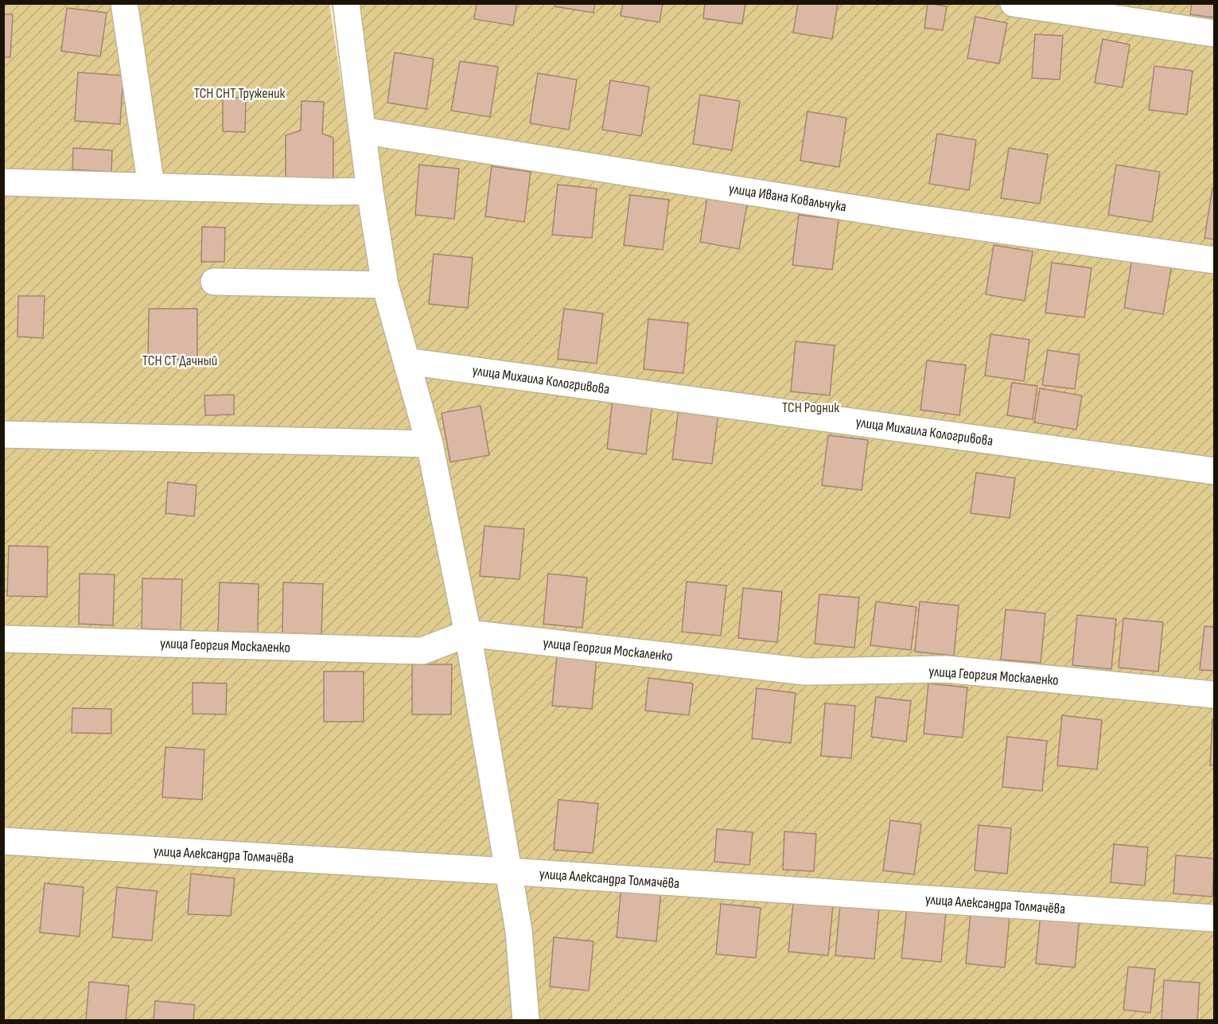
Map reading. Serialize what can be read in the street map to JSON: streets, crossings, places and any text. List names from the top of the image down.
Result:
{
  "streets": {
    "street": [
      "улица Ивана Ковальчука",
      "улица Михаила Кологривова",
      "улица Георгия Москаленко",
      "улица Александра Толмачёва"
    ]
  },
  "parks": ["ТСН СНТ Труженик", "ТСН СТ Дачный", "ТСН Родник"]
}
